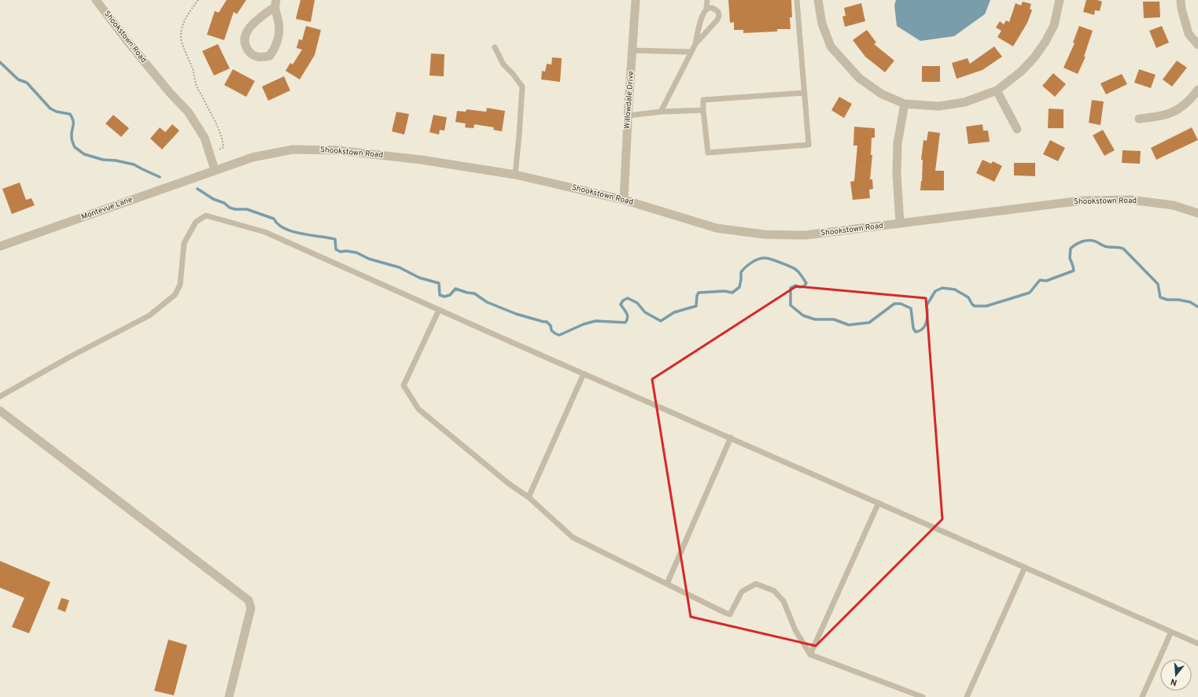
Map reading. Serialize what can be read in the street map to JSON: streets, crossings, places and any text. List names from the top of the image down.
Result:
{
  "streets": {
    "street": ["Shookstown Road", "Willowdale Drive", "Montevue Lane"]
  },
  "crossings": [
    ["Shookstown Road", "Willowdale Drive"],
    ["Shookstown Road", "Montevue Lane"]
  ],
  "north": "bottom"
}
